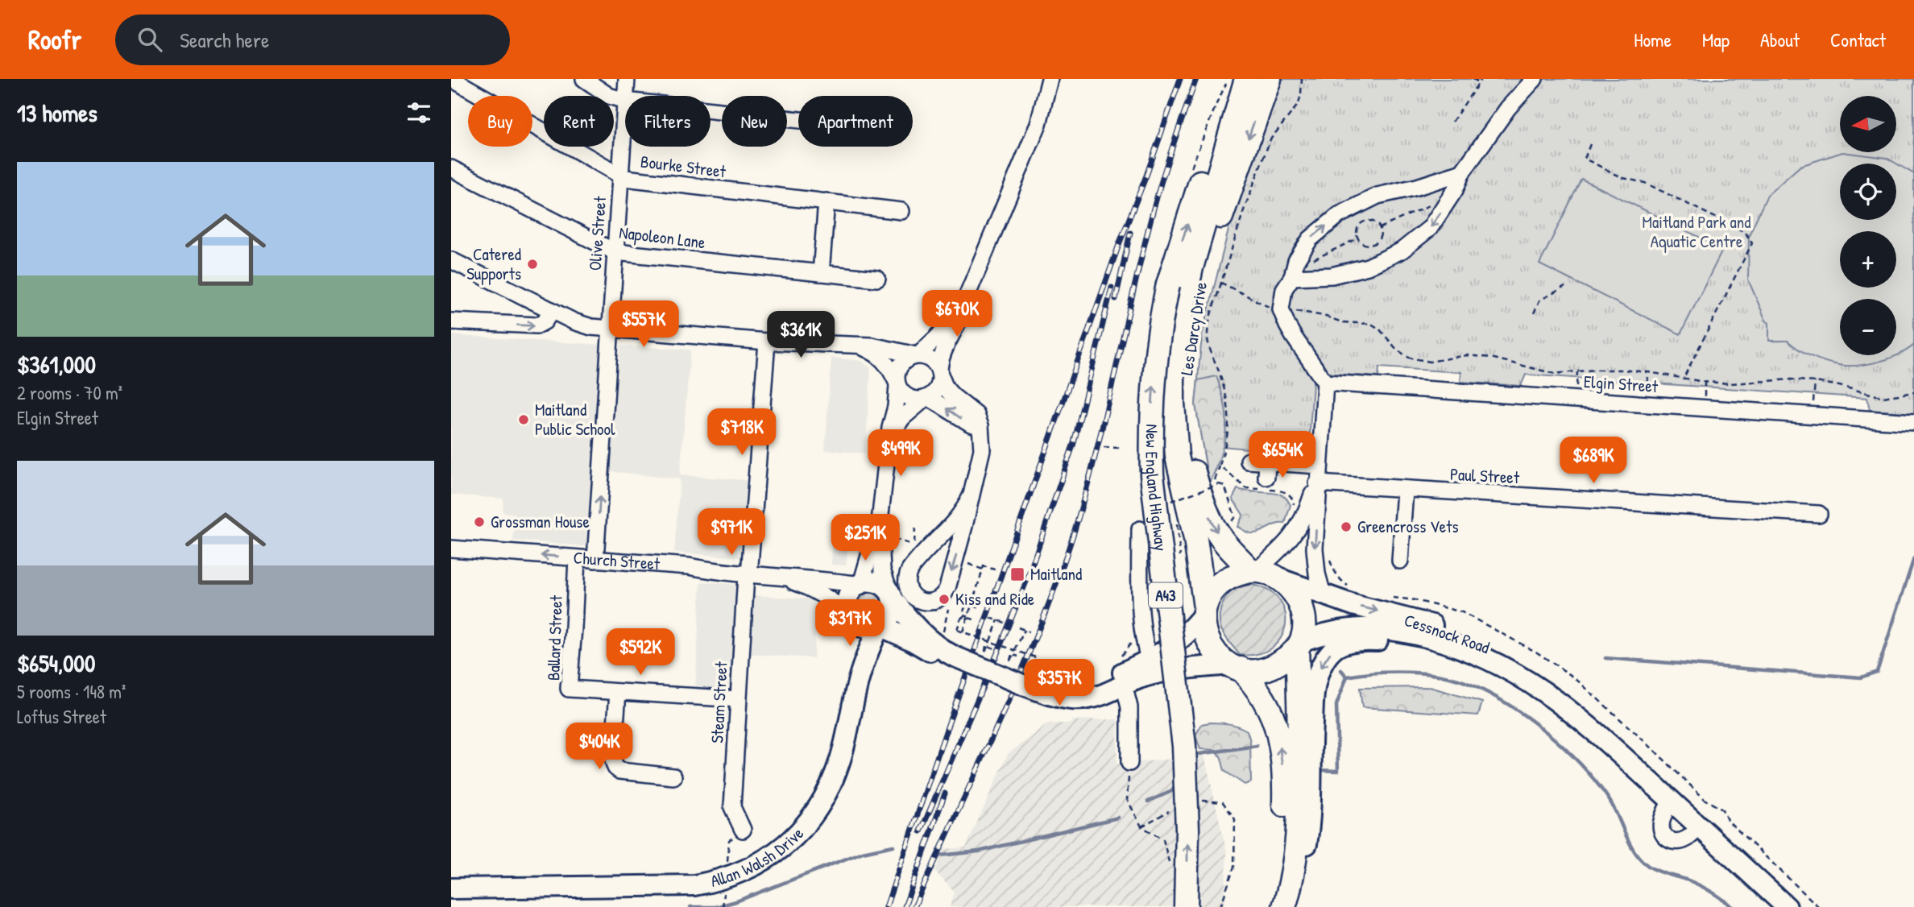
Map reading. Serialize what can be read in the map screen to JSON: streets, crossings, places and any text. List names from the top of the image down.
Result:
{
  "streets": {
    "highway": ["Les Darcy Drive", "New England Highway", "A43"],
    "main road": ["Cessnock Road", "Allan Walsh Drive"],
    "street": [
      "Bourke Street",
      "Olive Street",
      "Napoleon Lane",
      "Elgin Street",
      "Paul Street",
      "Church Street",
      "Ballard Street",
      "Steam Street"
    ]
  },
  "crossings": [
    ["Bourke Street", "Olive Street"],
    ["Olive Street", "Napoleon Lane"],
    ["Olive Street", "Church Street"],
    ["Les Darcy Drive", "A43"],
    ["Les Darcy Drive", "Cessnock Road"],
    ["Church Street", "Ballard Street"],
    ["Church Street", "Steam Street"],
    ["Church Street", "Allan Walsh Drive"],
    ["A43", "Cessnock Road"],
    ["Ballard Street", "Steam Street"]
  ],
  "one_way": ["Olive Street"],
  "parks": ["Maitland Park and Aquatic Centre"],
  "places": {
    "other": [
      "Catered Supports",
      "Maitland Public School",
      "Grossman House",
      "Greencross Vets",
      "Kiss and Ride"
    ],
    "transit": ["Maitland"]
  },
  "north": "left",
  "page": {
    "header": "Roofr",
    "search": "Search here",
    "nav": [
      "Home",
      "Map",
      "About",
      "Contact"
    ],
    "heading": "13 homes",
    "map_buttons": ["+", "−"],
    "chip": [
      "Buy",
      "Rent",
      "Filters",
      "New",
      "Apartment"
    ],
    "list": [
      {
        "name": "$361,000",
        "note": "2 rooms · 70 m² · Elgin Street"
      },
      {
        "name": "$654,000",
        "note": "5 rooms · 148 m² · Loftus Street"
      }
    ],
    "price": [
      "$670K",
      "$557K",
      "$361K",
      "$718K",
      "$499K",
      "$654K",
      "$689K",
      "$971K",
      "$251K",
      "$317K",
      "$592K",
      "$357K",
      "$404K"
    ]
  }
}
